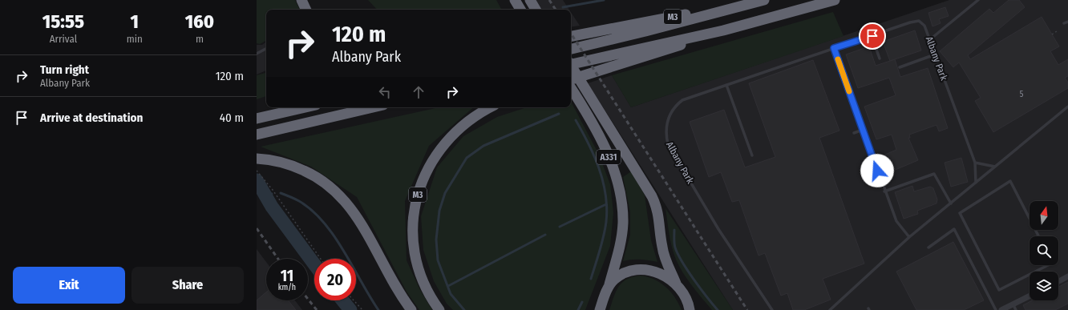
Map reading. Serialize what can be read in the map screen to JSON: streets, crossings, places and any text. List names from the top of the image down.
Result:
{
  "streets": {
    "highway": ["M3", "A331"],
    "lane": ["Albany Park"]
  },
  "house_numbers": ["5"],
  "north": "top",
  "page": {
    "eta": [
      "15:55",
      "Arrival",
      "1",
      "min",
      "160",
      "m"
    ],
    "turn": ["120 m", "Albany Park"],
    "list": [
      {
        "name": "Turn right",
        "note": "Albany Park",
        "value": "120 m"
      },
      {
        "name": "Arrive at destination",
        "value": "40 m"
      }
    ],
    "speed": "11 km/h",
    "limit": "20",
    "buttons": ["Exit", "Share"]
  }
}
